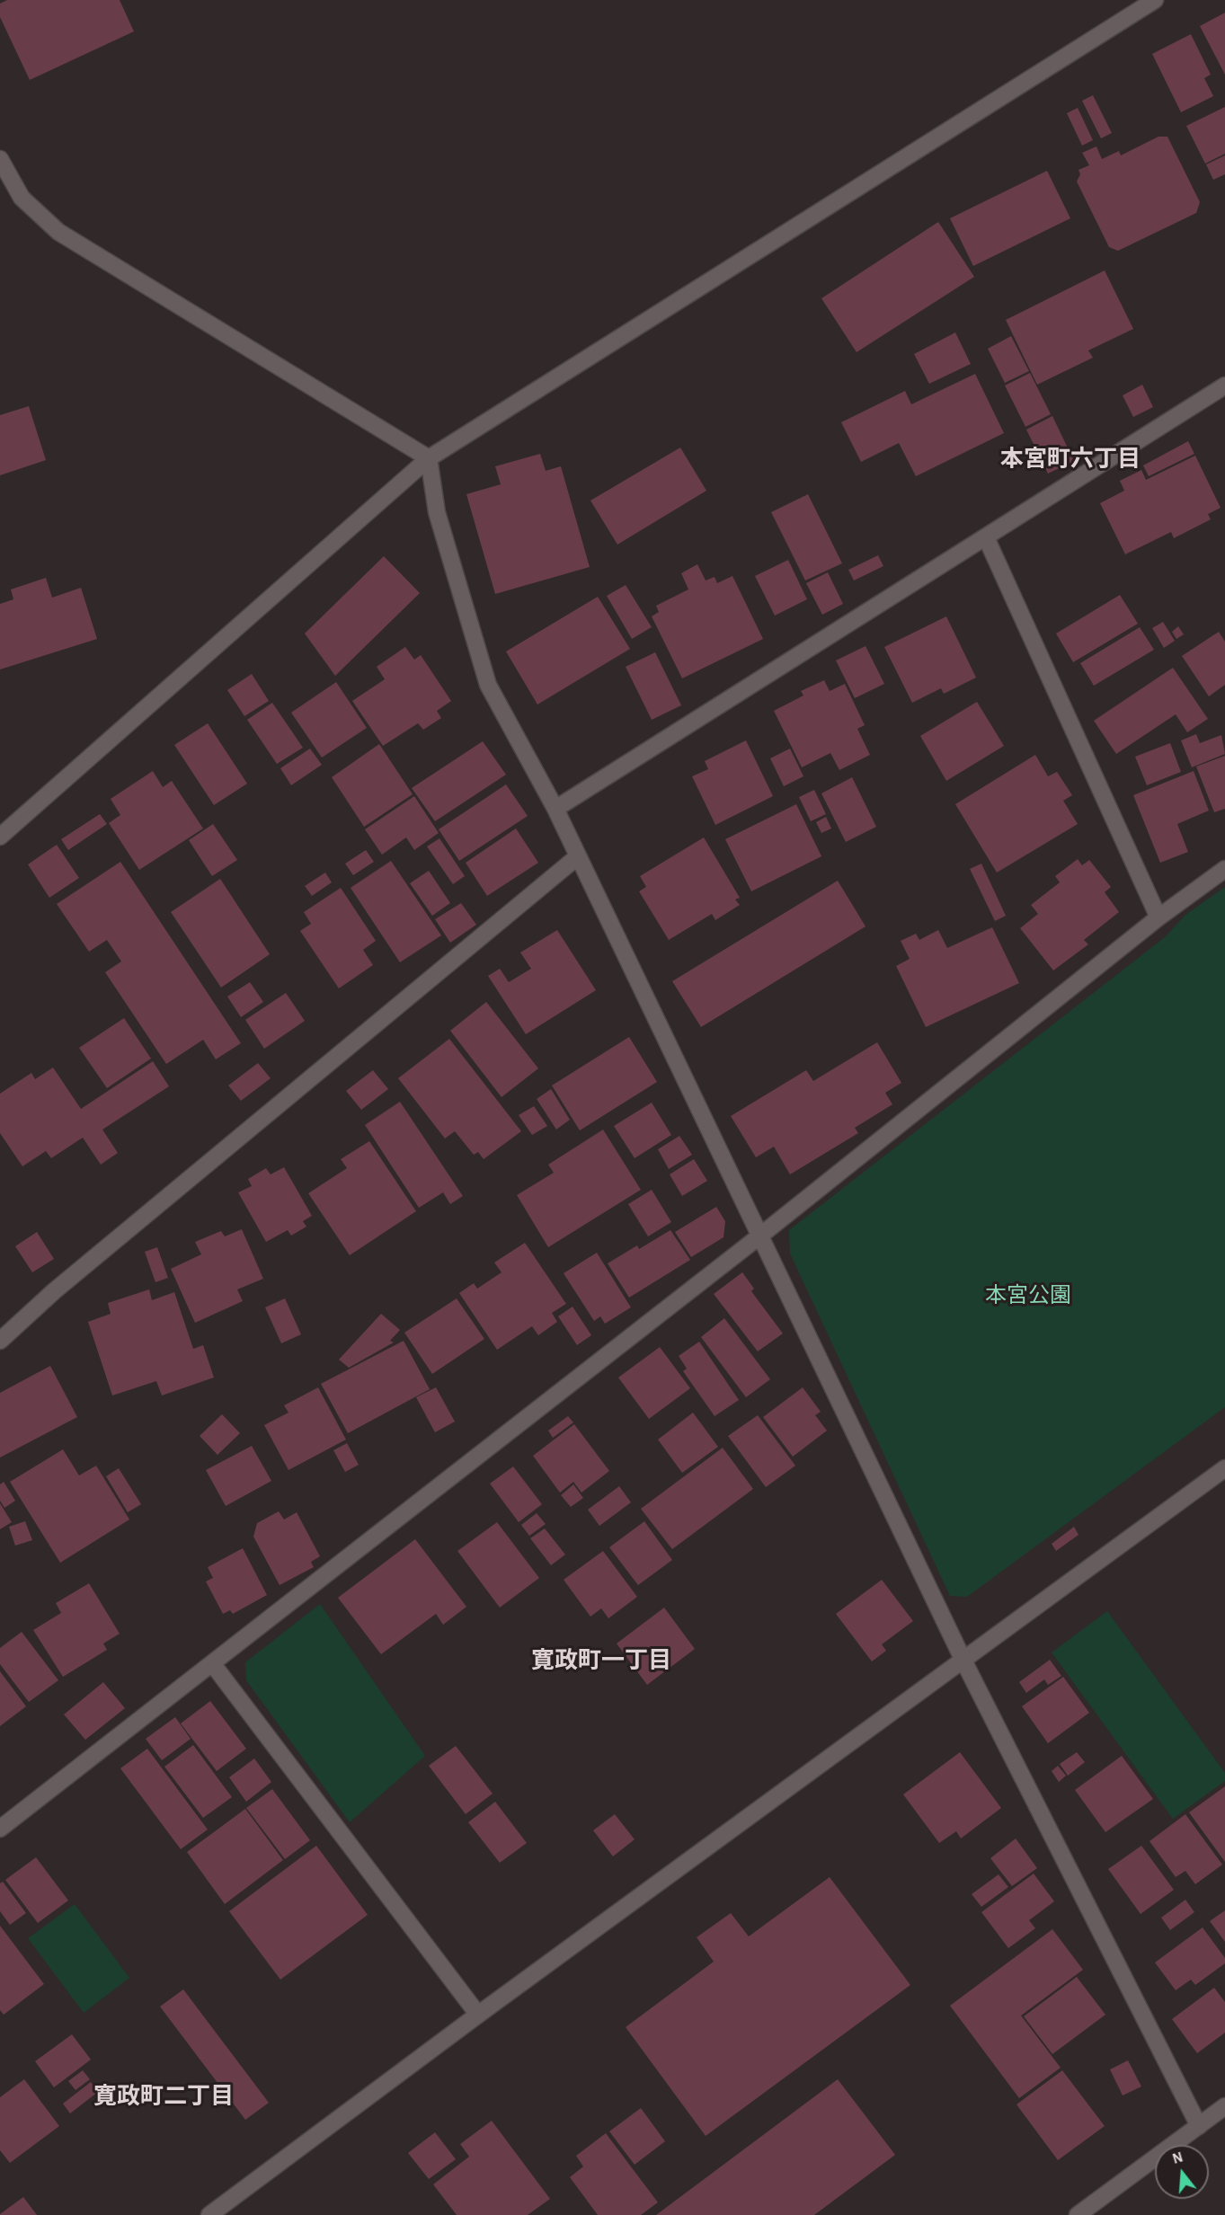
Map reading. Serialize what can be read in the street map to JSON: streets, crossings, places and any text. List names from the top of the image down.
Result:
{
  "districts": ["本宮町六丁目", "寛政町一丁目", "寛政町二丁目"],
  "parks": ["本宮公園"],
  "north": "top"
}
